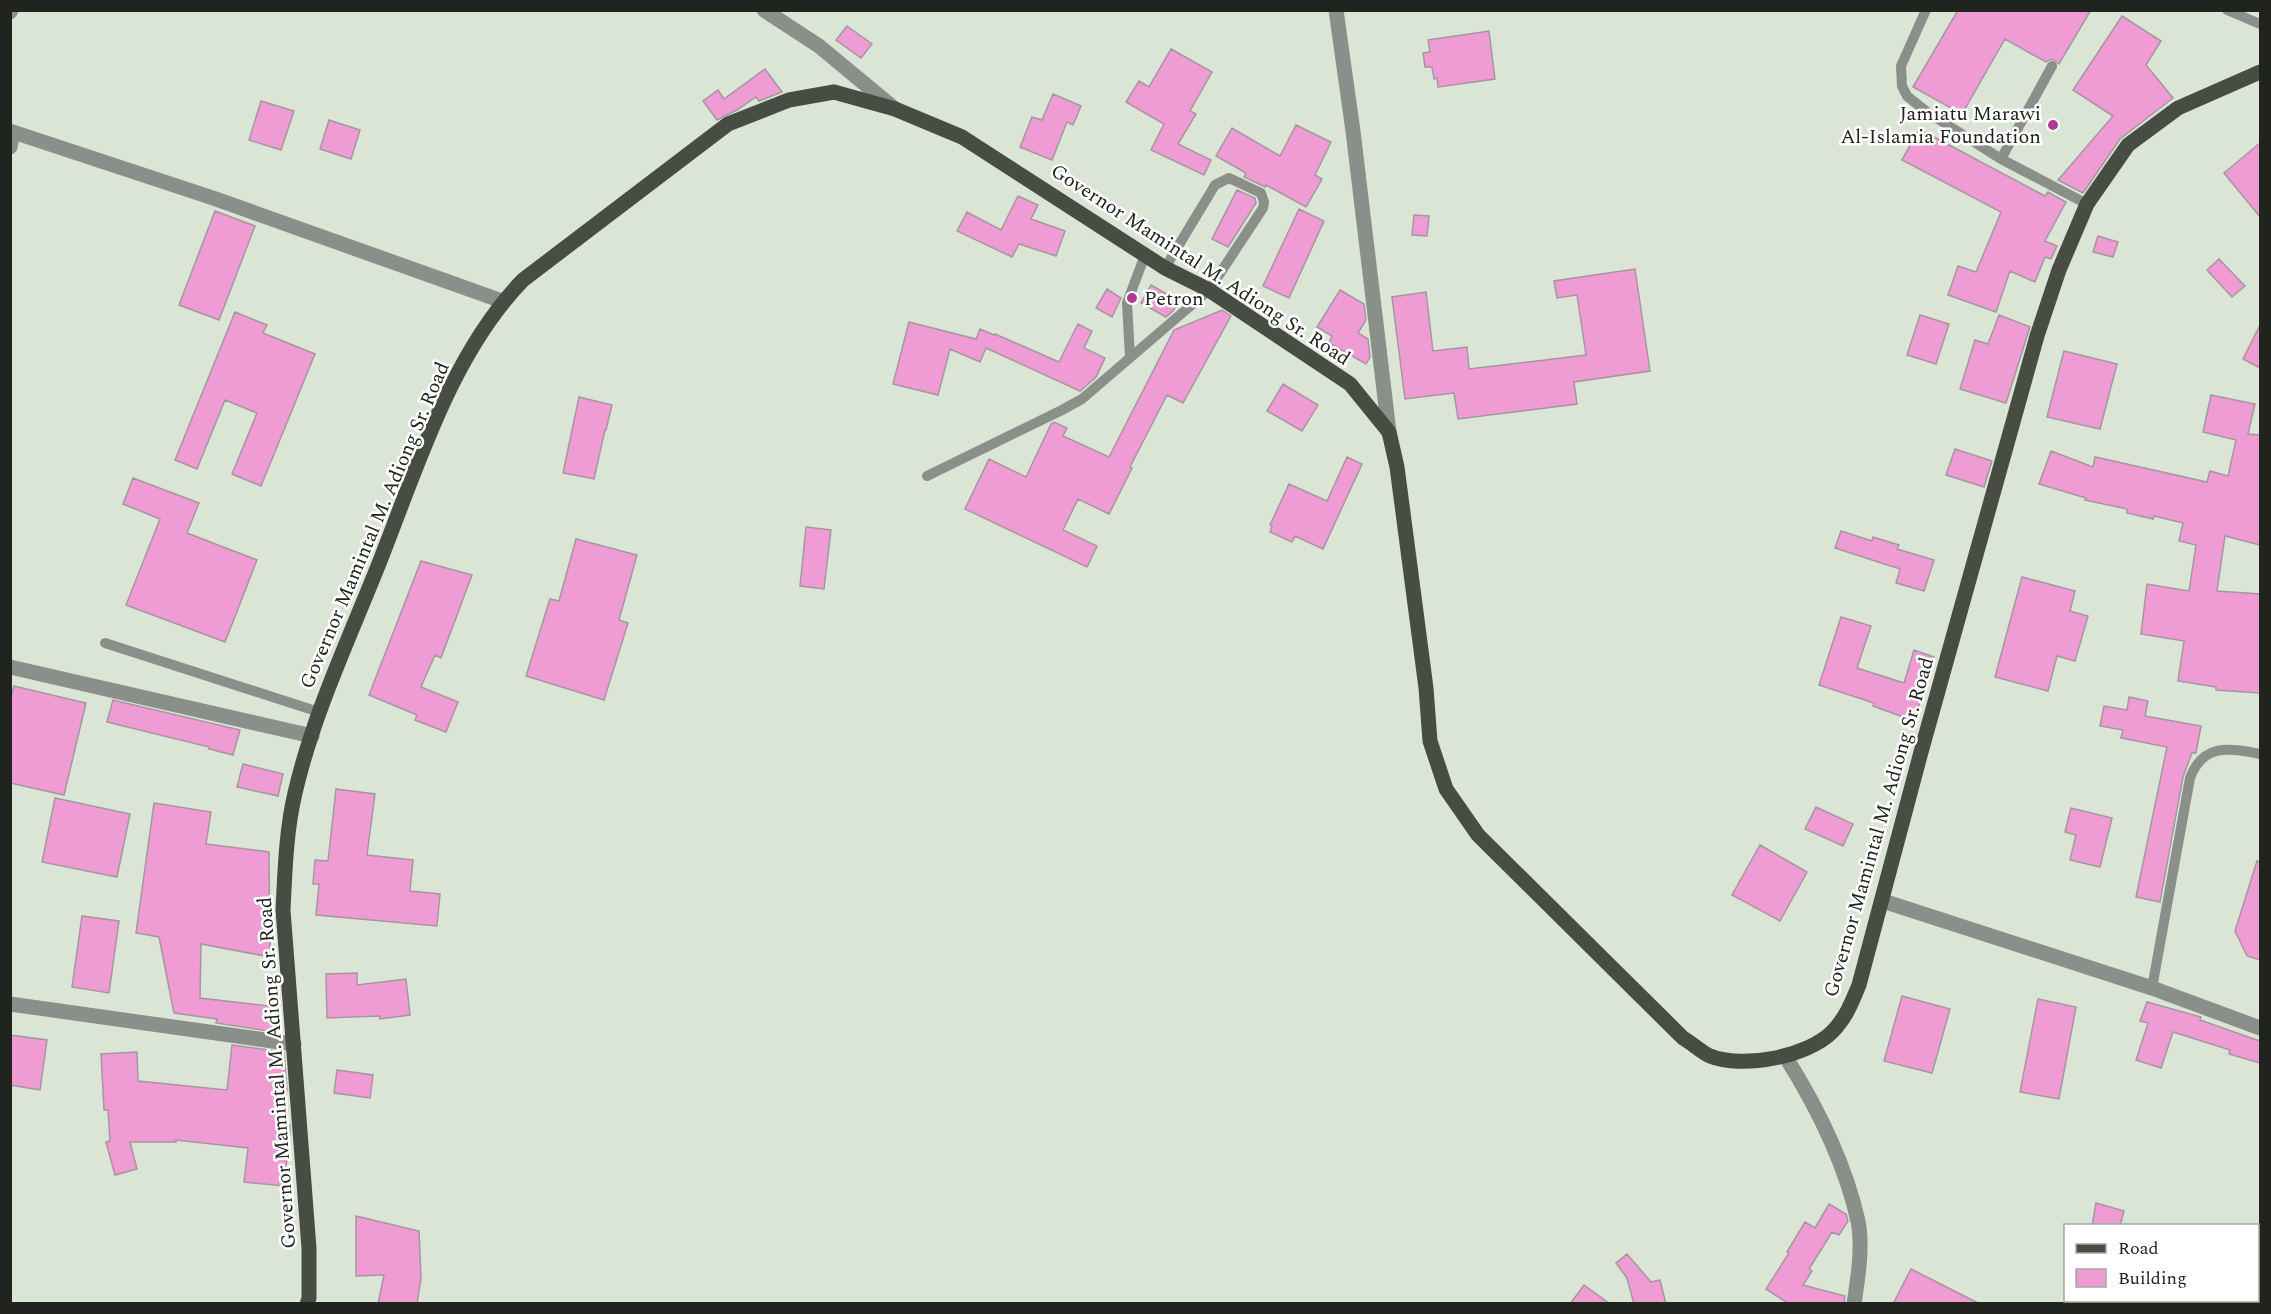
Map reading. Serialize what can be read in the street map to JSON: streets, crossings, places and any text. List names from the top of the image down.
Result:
{
  "streets": {
    "main road": ["Governor Mamintal M. Adiong Sr. Road"]
  },
  "places": ["Jamiatu Marawi Al-Islamia Foundation", "Petron"],
  "legend": ["Road", "Building"]
}
